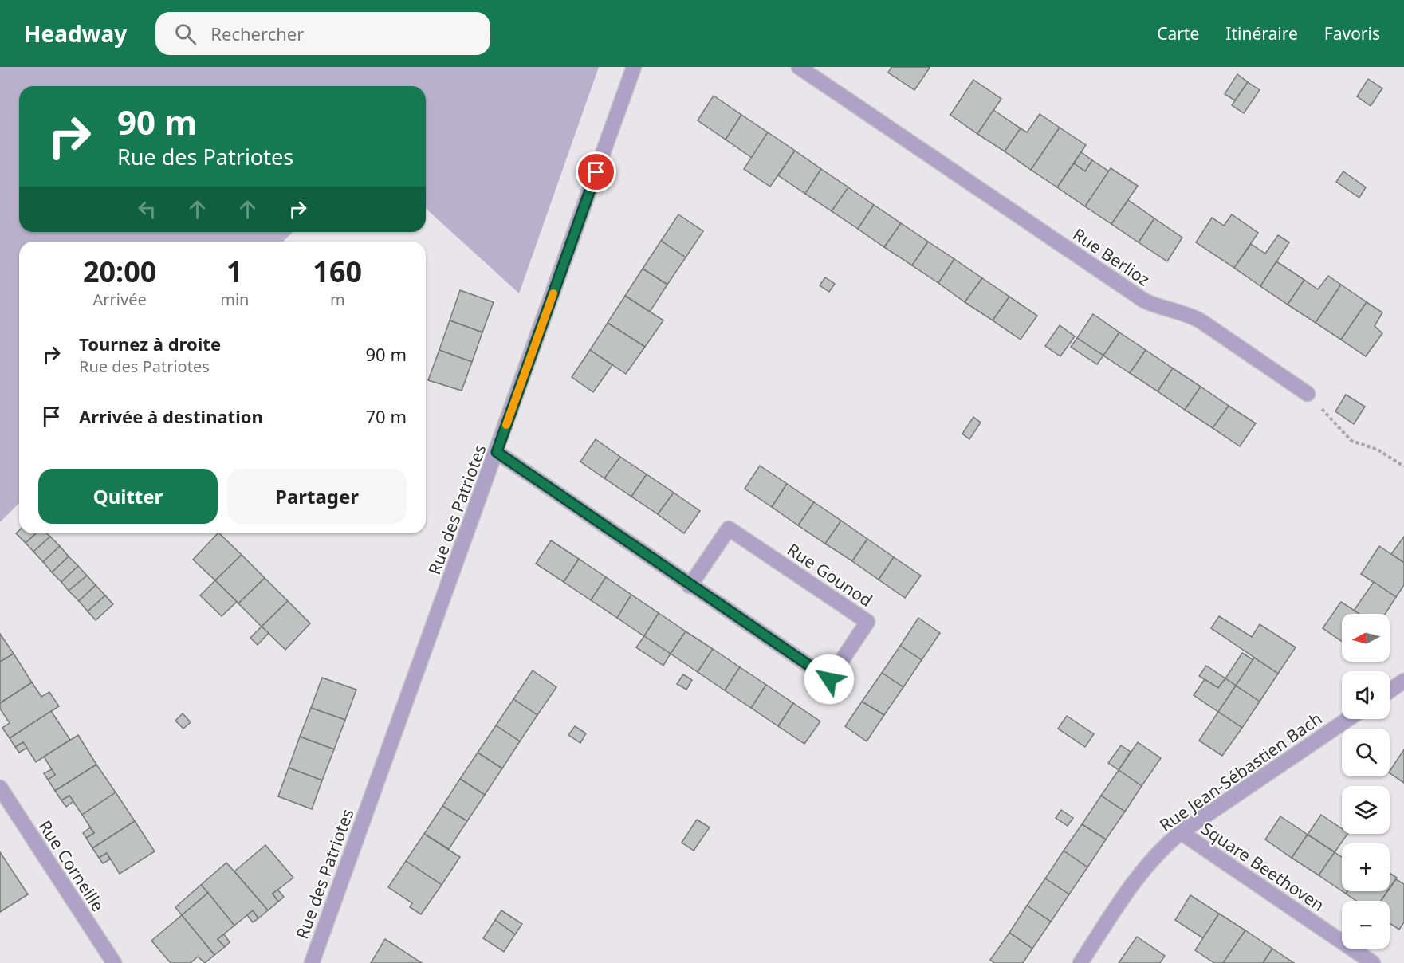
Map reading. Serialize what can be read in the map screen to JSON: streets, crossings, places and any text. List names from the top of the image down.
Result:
{
  "streets": {
    "street": [
      "Rue Berlioz",
      "Rue des Patriotes",
      "Rue Gounod",
      "Rue Jean-Sébastien Bach",
      "Rue Corneille",
      "Square Beethoven"
    ]
  },
  "crossings": [
    ["Rue des Patriotes", "Rue Gounod"],
    ["Rue Jean-Sébastien Bach", "Square Beethoven"]
  ],
  "north": "left",
  "page": {
    "header": "Headway",
    "search": "Rechercher",
    "nav": ["Carte", "Itinéraire", "Favoris"],
    "turn": ["90 m", "Rue des Patriotes"],
    "eta": [
      "20:00",
      "Arrivée",
      "1",
      "min",
      "160",
      "m"
    ],
    "list": [
      {
        "name": "Tournez à droite",
        "note": "Rue des Patriotes",
        "value": "90 m"
      },
      {
        "name": "Arrivée à destination",
        "value": "70 m"
      }
    ],
    "buttons": ["Quitter", "Partager"],
    "map_buttons": ["+", "−"]
  }
}
